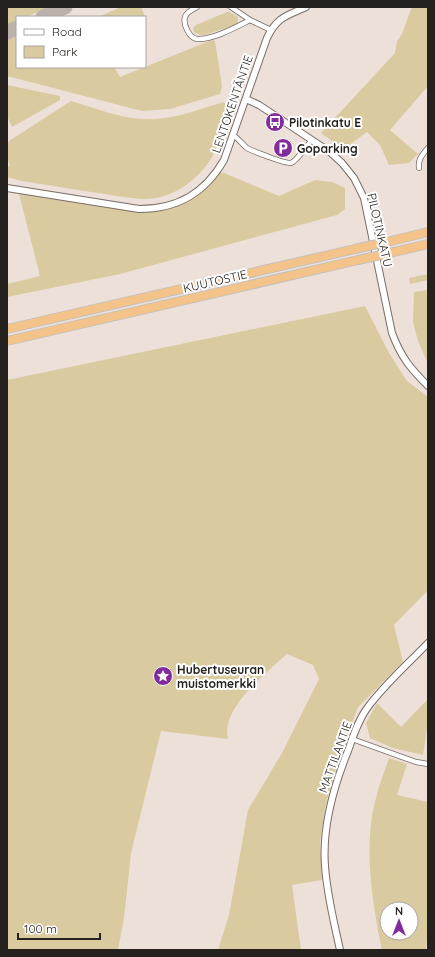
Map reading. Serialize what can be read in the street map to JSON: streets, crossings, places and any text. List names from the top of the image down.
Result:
{
  "streets": {
    "highway": ["KUUTOSTIE"],
    "street": ["LENTOKENTÄNTIE", "PILOTINKATU", "MATTILANTIE"]
  },
  "crossings": [
    ["LENTOKENTÄNTIE", "PILOTINKATU"]
  ],
  "places": {
    "bus stop": ["Pilotinkatu E"],
    "parking": ["Goparking"],
    "place": ["Hubertuseuran muistomerkki"]
  },
  "legend": ["Road", "Park"],
  "scale_bar": "100 m",
  "north": "top"
}
